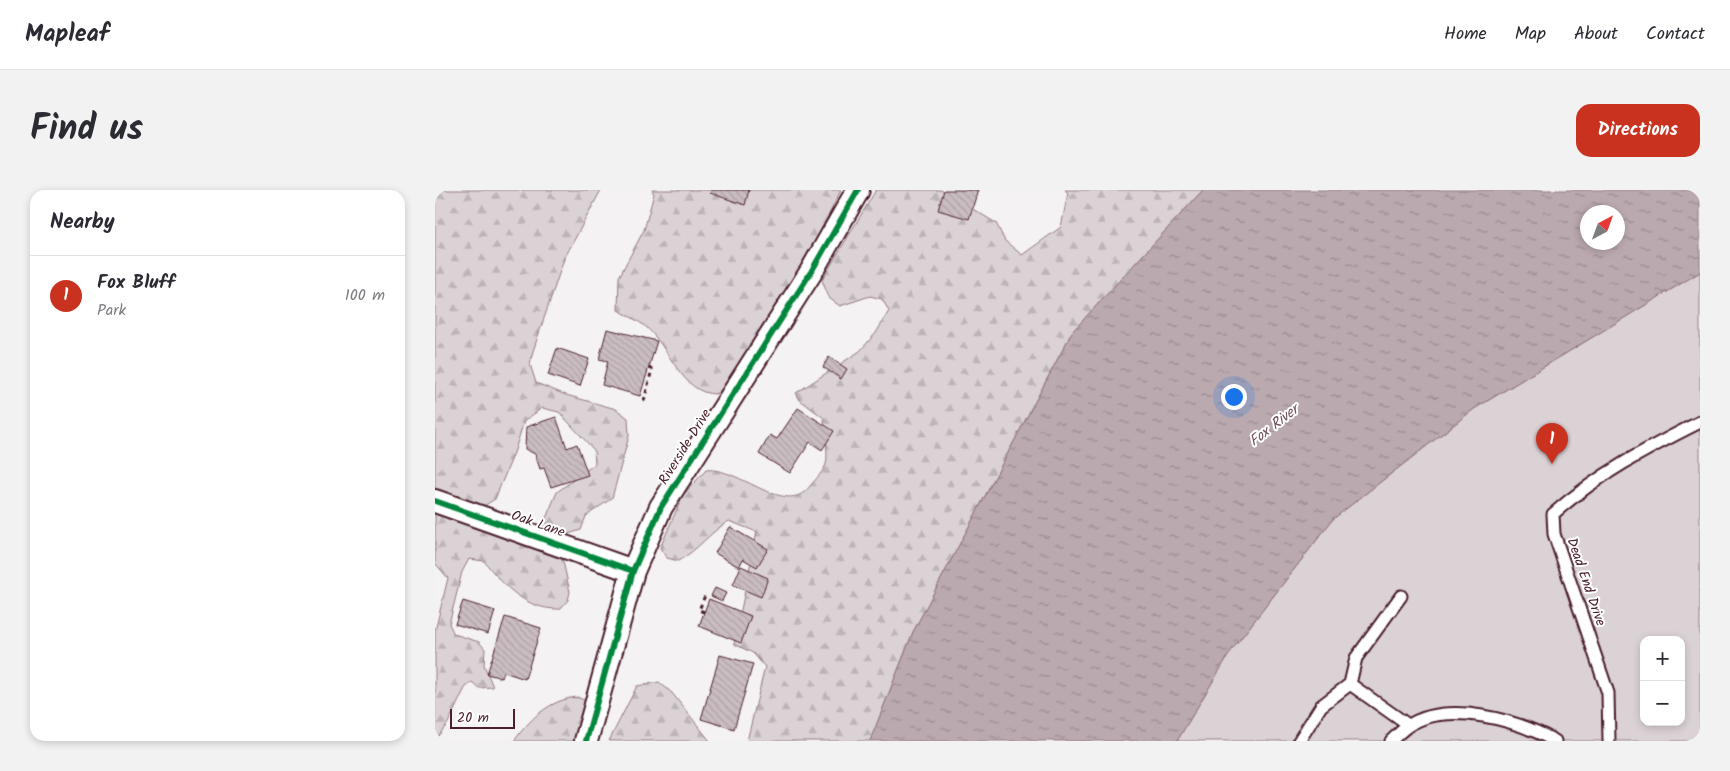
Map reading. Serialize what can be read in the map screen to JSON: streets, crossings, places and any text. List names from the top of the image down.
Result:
{
  "streets": {
    "street": ["Riverside Drive", "Oak Lane"],
    "lane": ["Dead End Drive"]
  },
  "crossings": [
    ["Riverside Drive", "Oak Lane"]
  ],
  "water": ["Fox River"],
  "scale_bar": "20 m",
  "north": "top right",
  "page": {
    "header": "Mapleaf",
    "nav": [
      "Home",
      "Map",
      "About",
      "Contact"
    ],
    "title": "Find us",
    "buttons": "Directions",
    "heading": "Nearby",
    "list": [
      {
        "mark": "1",
        "name": "Fox Bluff",
        "note": "Park",
        "value": "100 m"
      }
    ],
    "pins": "1",
    "map_buttons": ["+", "−"],
    "scale": "20 m"
  }
}
